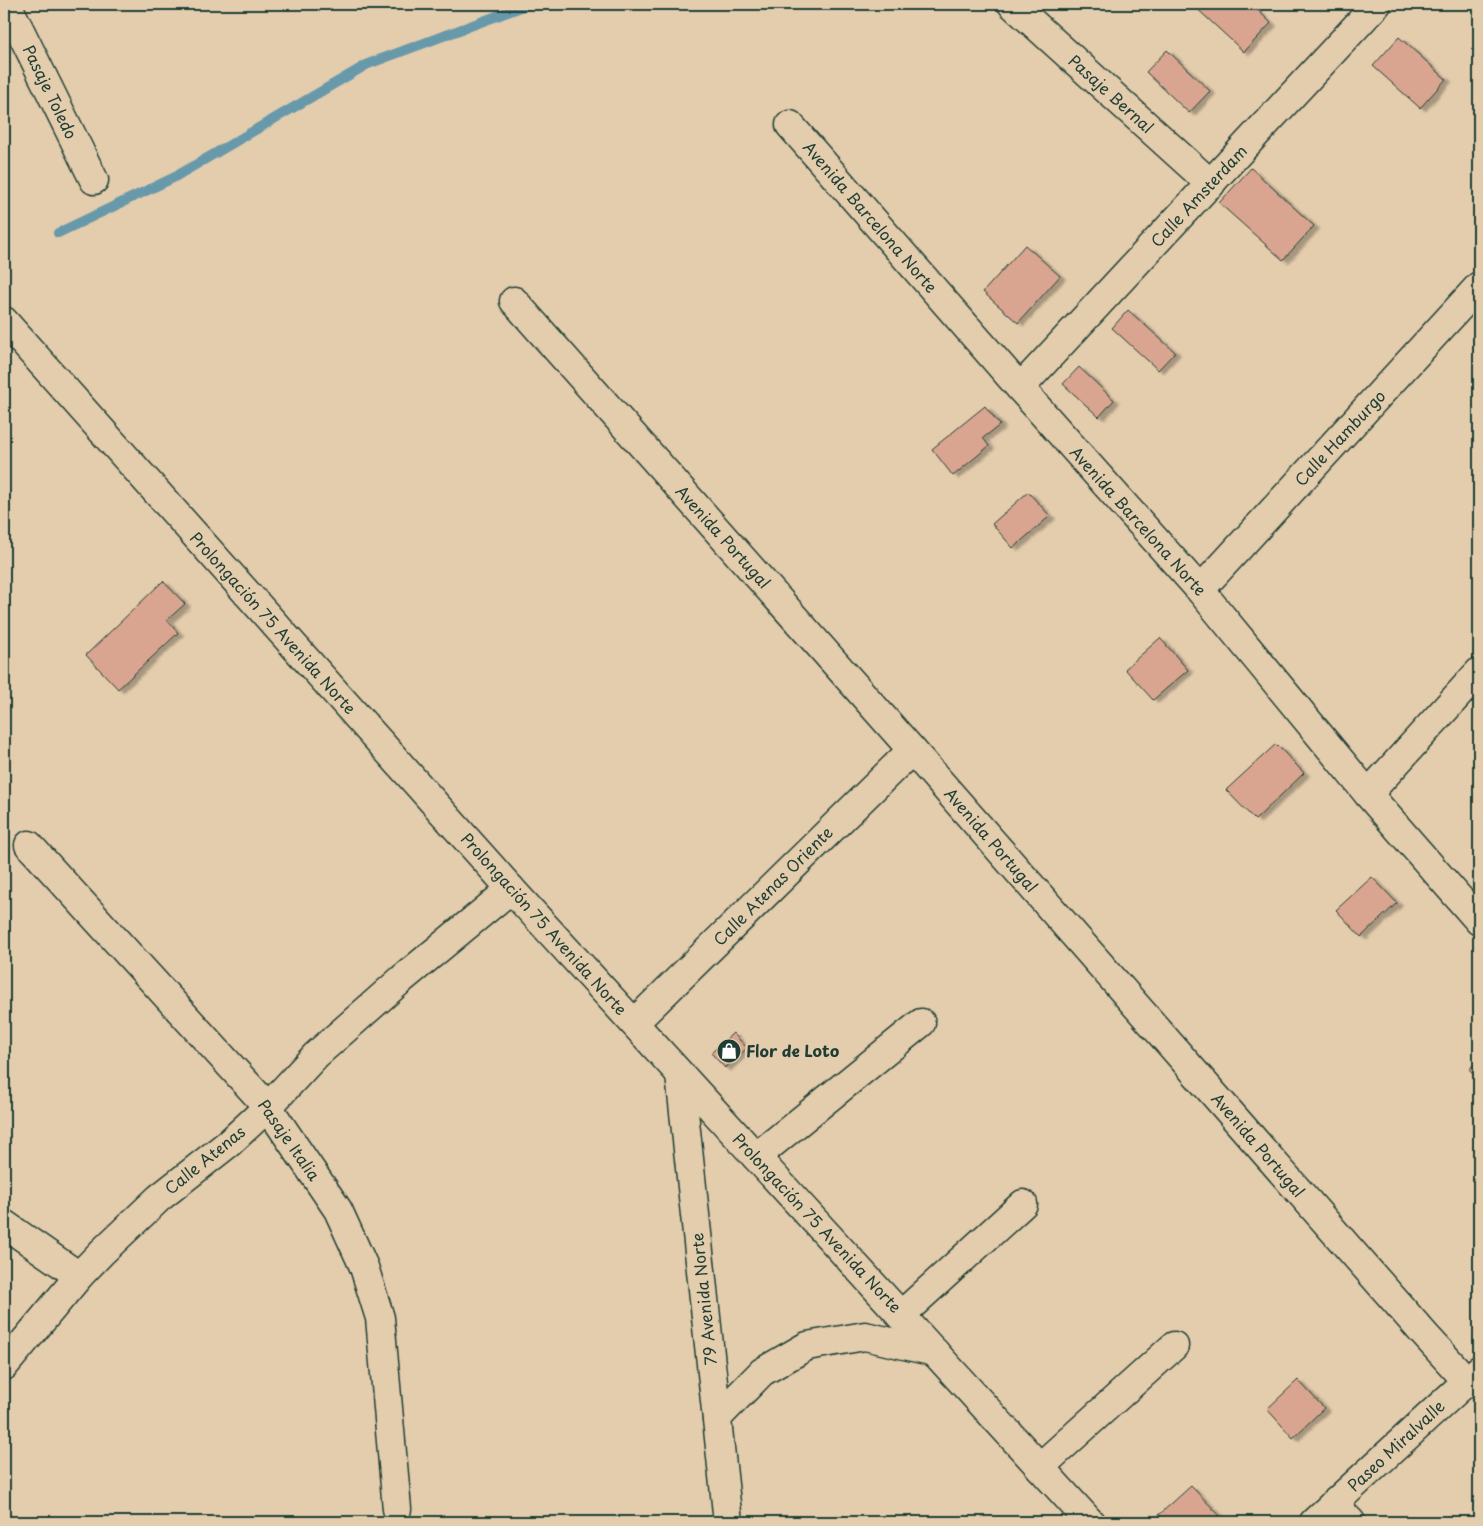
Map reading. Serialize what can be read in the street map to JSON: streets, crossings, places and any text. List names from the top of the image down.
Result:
{
  "streets": {
    "street": [
      "Pasaje Toledo",
      "Pasaje Bernal",
      "Calle Amsterdam",
      "Avenida Barcelona Norte",
      "Calle Hamburgo",
      "Avenida Portugal",
      "Prolongación 75 Avenida Norte",
      "Calle Atenas Oriente",
      "Pasaje Italia",
      "Calle Atenas",
      "79 Avenida Norte",
      "Paseo Miralvalle"
    ]
  },
  "crossings": [
    ["Pasaje Bernal", "Calle Amsterdam"],
    ["Calle Amsterdam", "Avenida Barcelona Norte"],
    ["Avenida Barcelona Norte", "Calle Hamburgo"],
    ["Avenida Portugal", "Calle Atenas Oriente"],
    ["Avenida Portugal", "Paseo Miralvalle"],
    ["Prolongación 75 Avenida Norte", "Calle Atenas Oriente"],
    ["Prolongación 75 Avenida Norte", "Calle Atenas"],
    ["Prolongación 75 Avenida Norte", "79 Avenida Norte"],
    ["Pasaje Italia", "Calle Atenas"]
  ],
  "places": {
    "shop": ["Flor de Loto"]
  }
}
